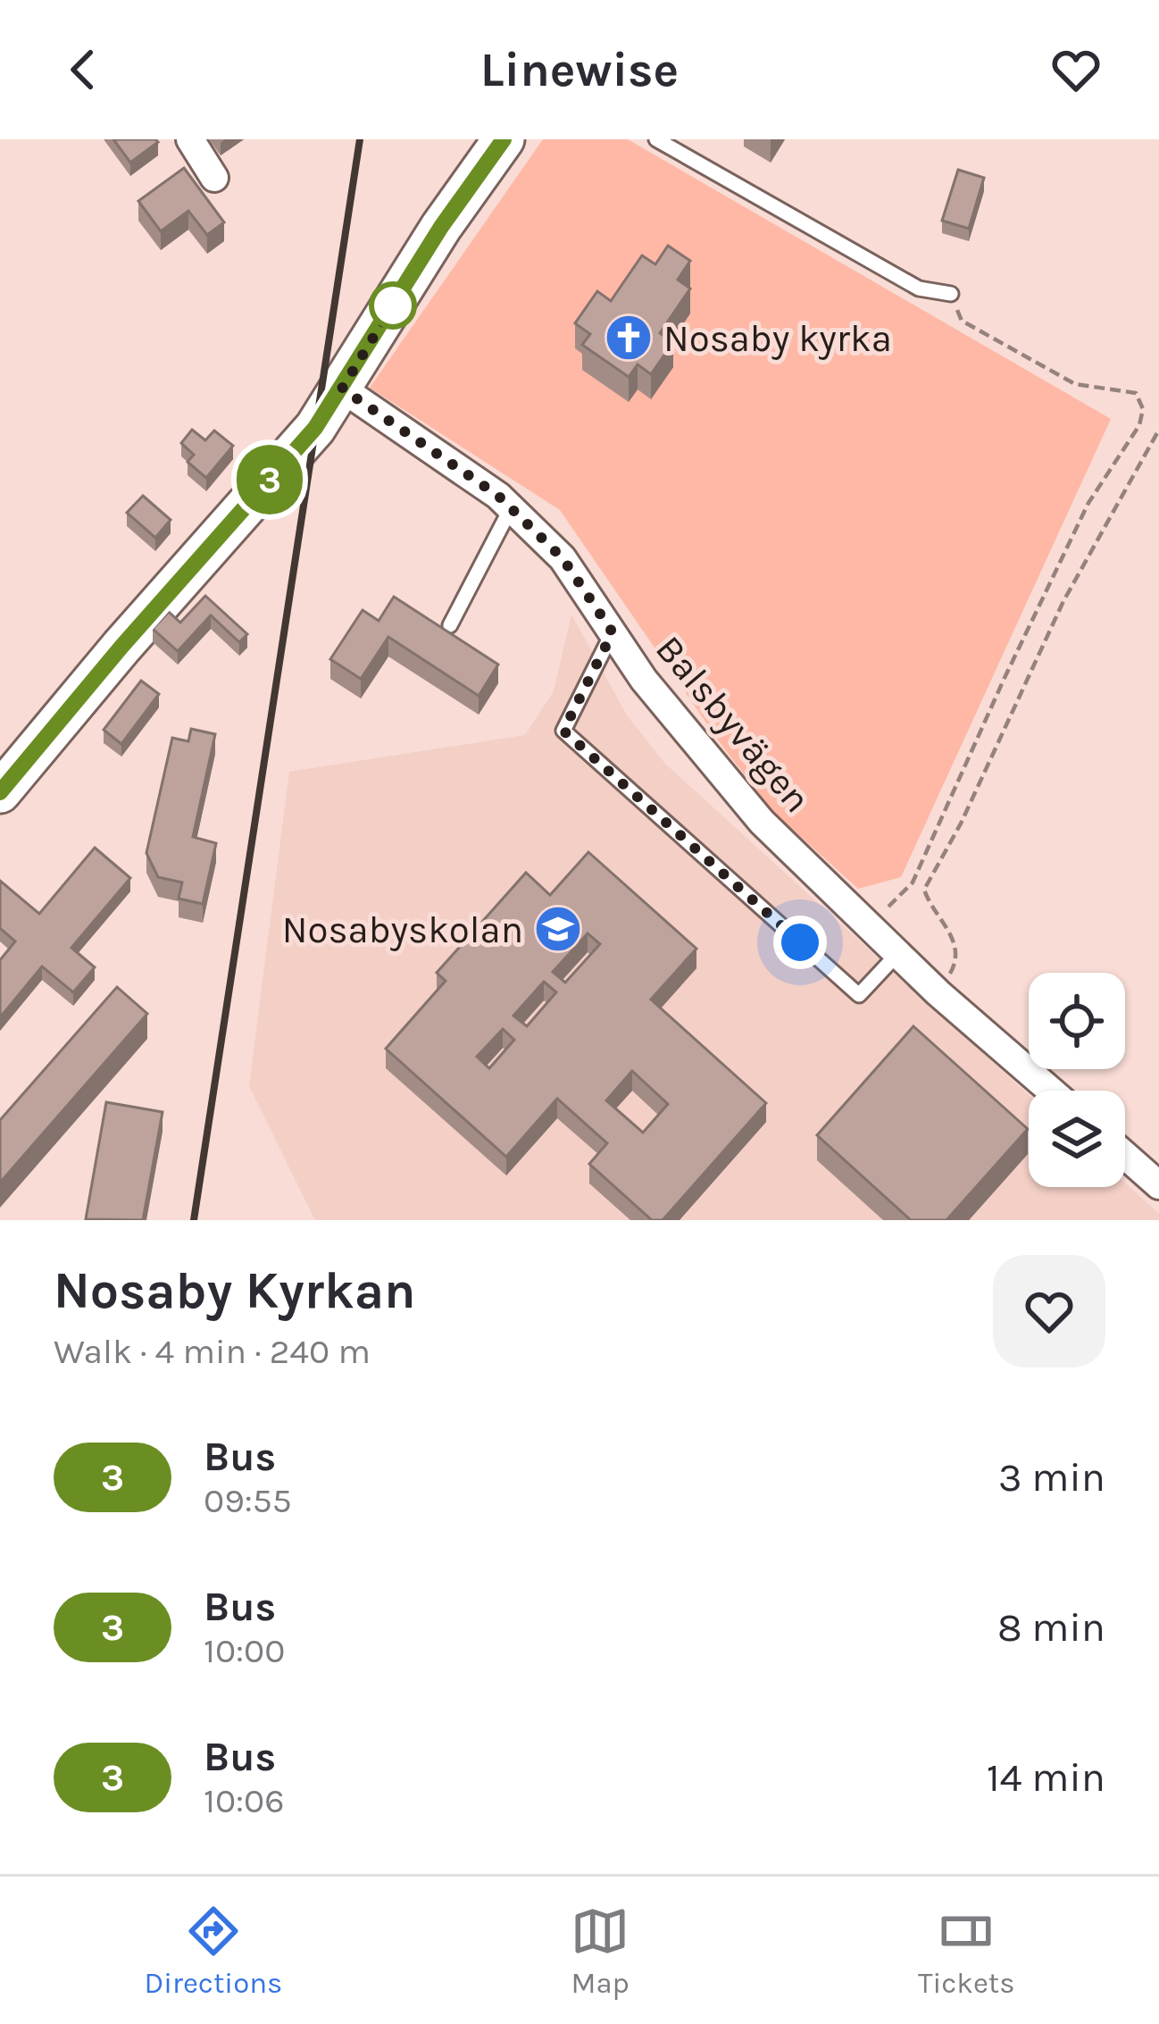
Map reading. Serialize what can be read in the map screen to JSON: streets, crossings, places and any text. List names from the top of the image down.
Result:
{
  "streets": {
    "street": ["Balsbyvägen"]
  },
  "places": {
    "church": ["Nosaby kyrka"],
    "school or university": ["Nosabyskolan"]
  },
  "lines": ["bus line 3"],
  "page": {
    "header": "Linewise",
    "on_map": "3",
    "heading": ["Nosaby Kyrkan", "Walk · 4 min · 240 m"],
    "list": [
      {
        "mark": "3",
        "name": "Bus",
        "note": "09:55",
        "value": "3 min"
      },
      {
        "mark": "3",
        "name": "Bus",
        "note": "10:00",
        "value": "8 min"
      },
      {
        "mark": "3",
        "name": "Bus",
        "note": "10:06",
        "value": "14 min"
      }
    ],
    "tabs": ["Directions", "Map", "Tickets"]
  }
}
